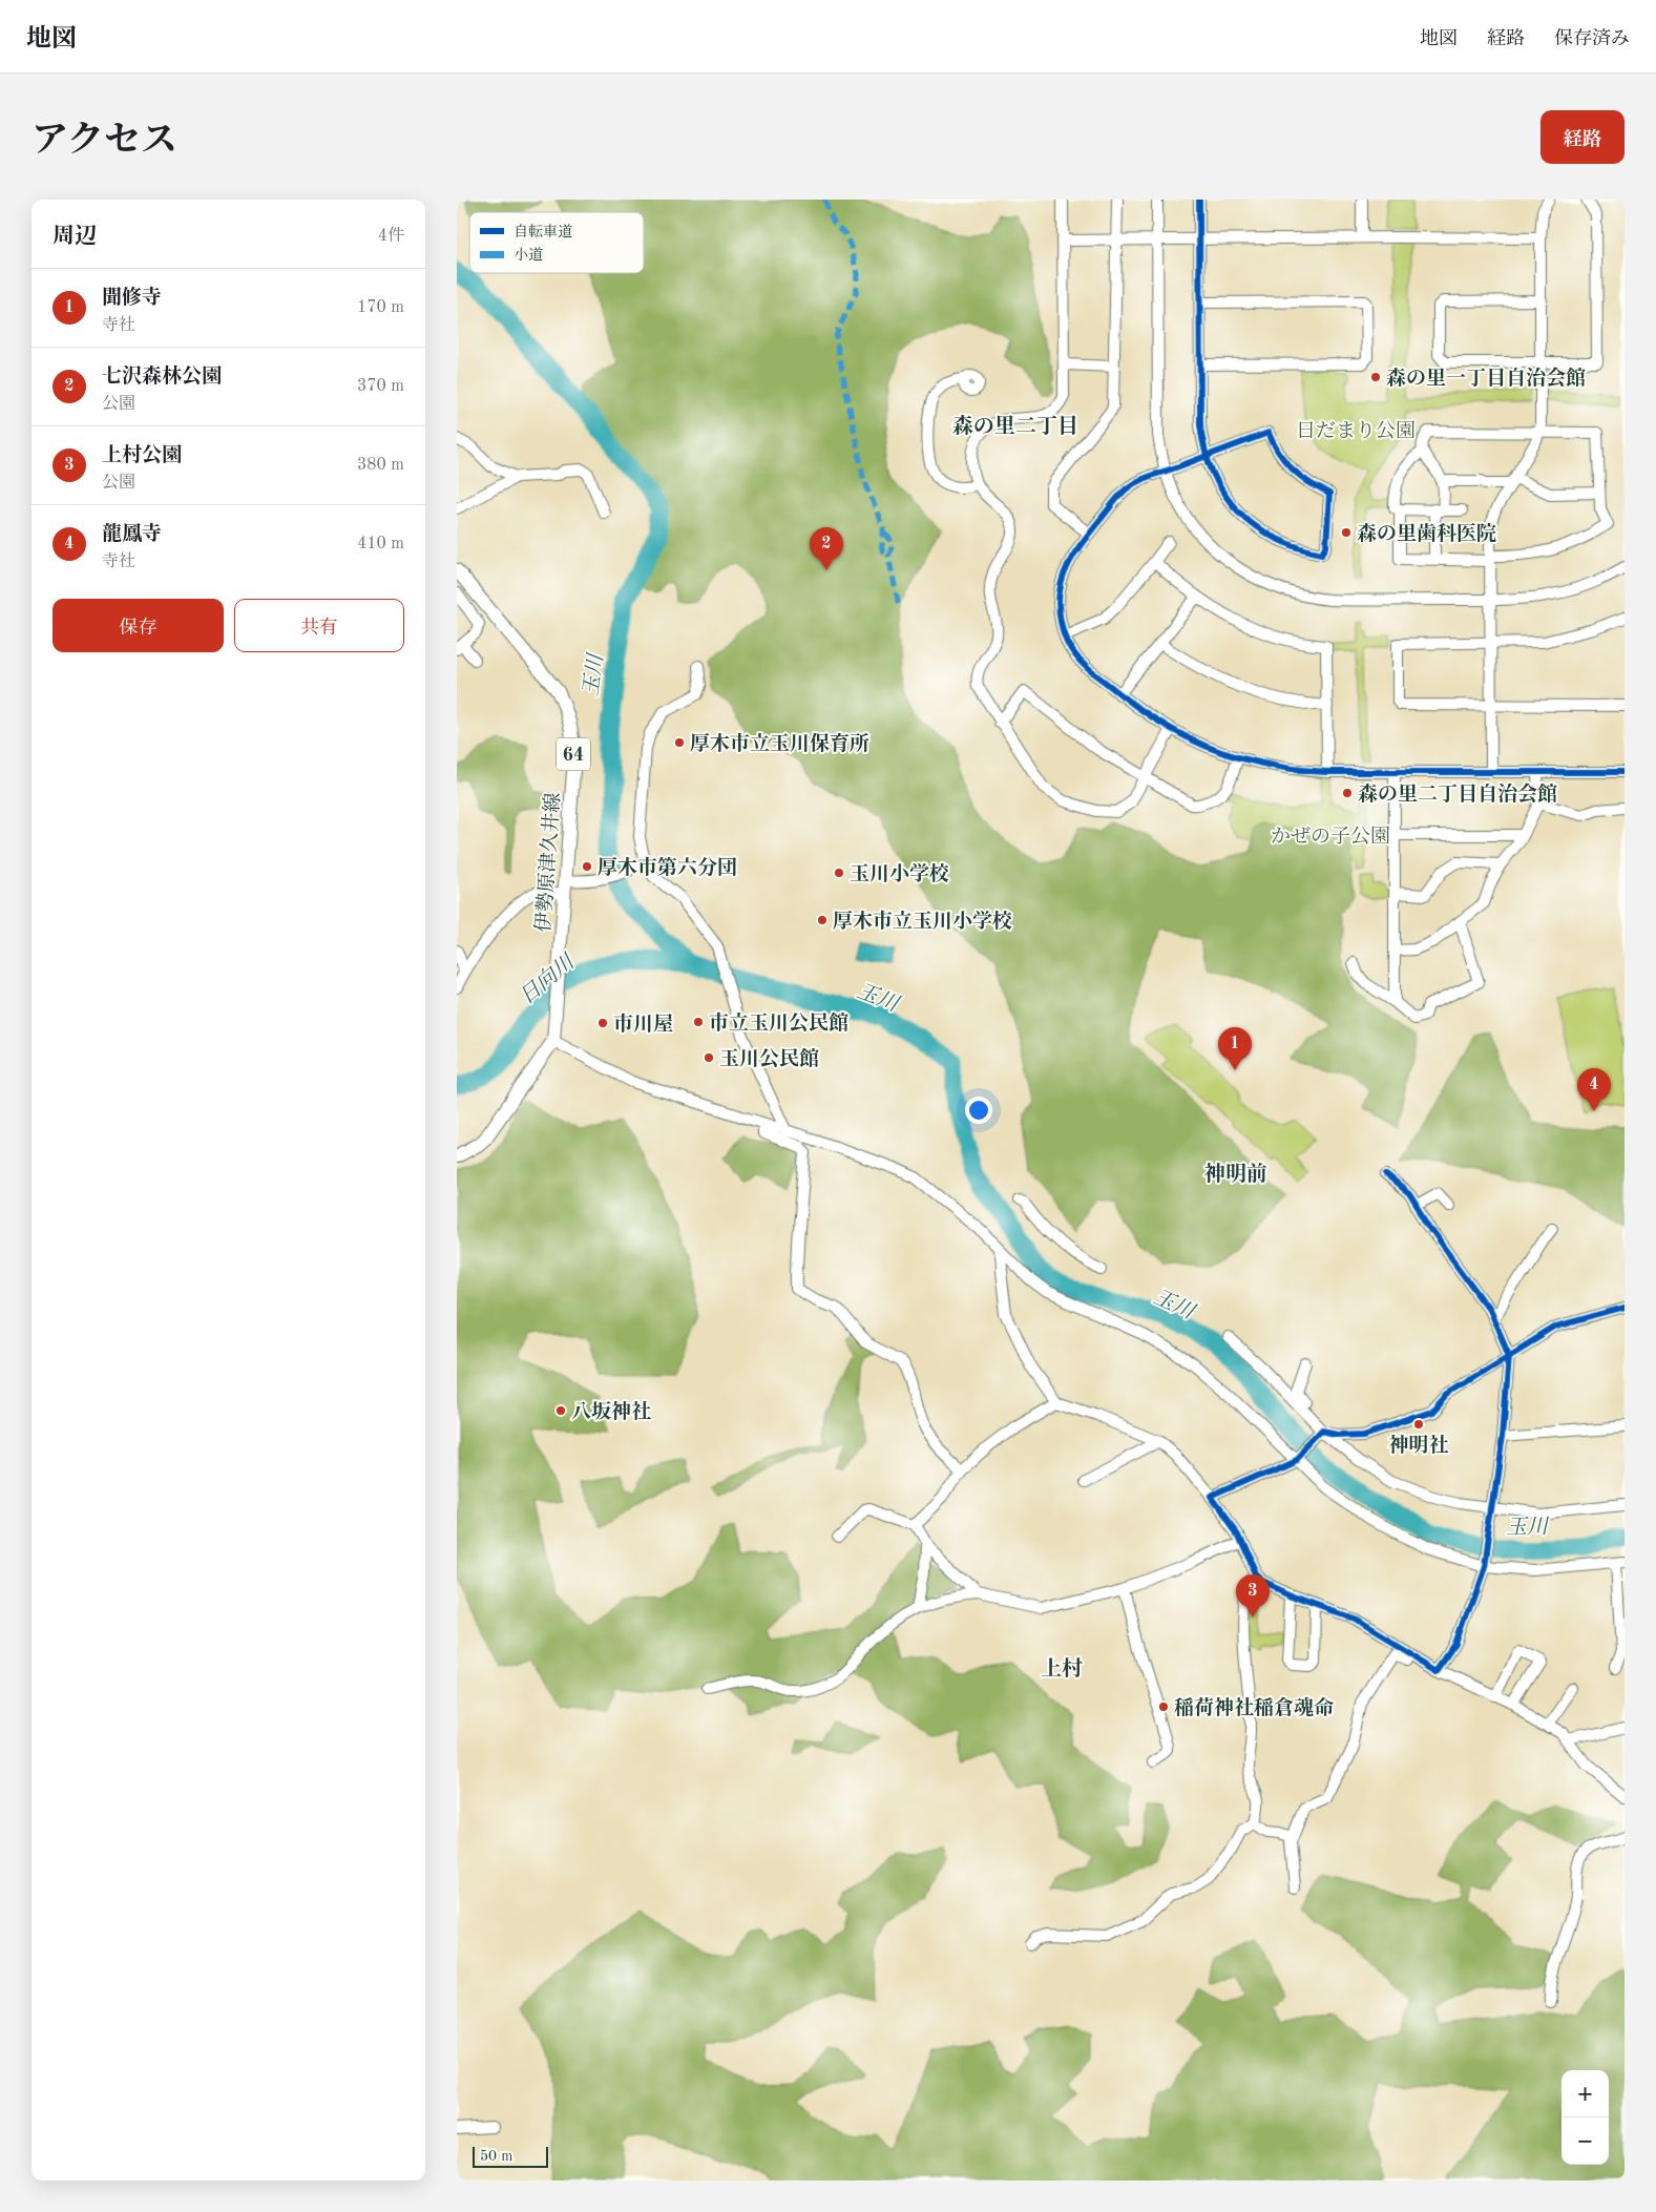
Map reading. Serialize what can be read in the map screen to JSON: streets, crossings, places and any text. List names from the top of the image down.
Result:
{
  "streets": {
    "main road": ["64", "伊勢原津久井線"]
  },
  "crossings": [
    ["64", "伊勢原津久井線"]
  ],
  "districts": ["森の里二丁目", "神明前", "上村"],
  "water": ["玉川", "日向川"],
  "parks": ["日だまり公園", "かぜの子公園"],
  "places": [
    "森の里一丁目自治会館",
    "森の里歯科医院",
    "厚木市立玉川保育所",
    "森の里二丁目自治会館",
    "厚木市第六分団",
    "玉川小学校",
    "厚木市立玉川小学校",
    "市立玉川公民館",
    "市川屋",
    "玉川公民館",
    "八坂神社",
    "神明社",
    "稲荷神社稲倉魂命"
  ],
  "legend": ["自転車道", "小道"],
  "scale_bar": "50 m",
  "page": {
    "header": "地図",
    "nav": ["地図", "経路", "保存済み"],
    "title": "アクセス",
    "buttons": [
      "経路",
      ["保存", "共有"]
    ],
    "heading": ["周辺", "4件"],
    "list": [
      {
        "mark": "1",
        "name": "聞修寺",
        "note": "寺社",
        "value": "170 m"
      },
      {
        "mark": "2",
        "name": "七沢森林公園",
        "note": "公園",
        "value": "370 m"
      },
      {
        "mark": "3",
        "name": "上村公園",
        "note": "公園",
        "value": "380 m"
      },
      {
        "mark": "4",
        "name": "龍鳳寺",
        "note": "寺社",
        "value": "410 m"
      }
    ],
    "pins": [
      "2",
      "1",
      "4",
      "3"
    ],
    "map_buttons": ["+", "−"],
    "scale": "50 m"
  }
}
